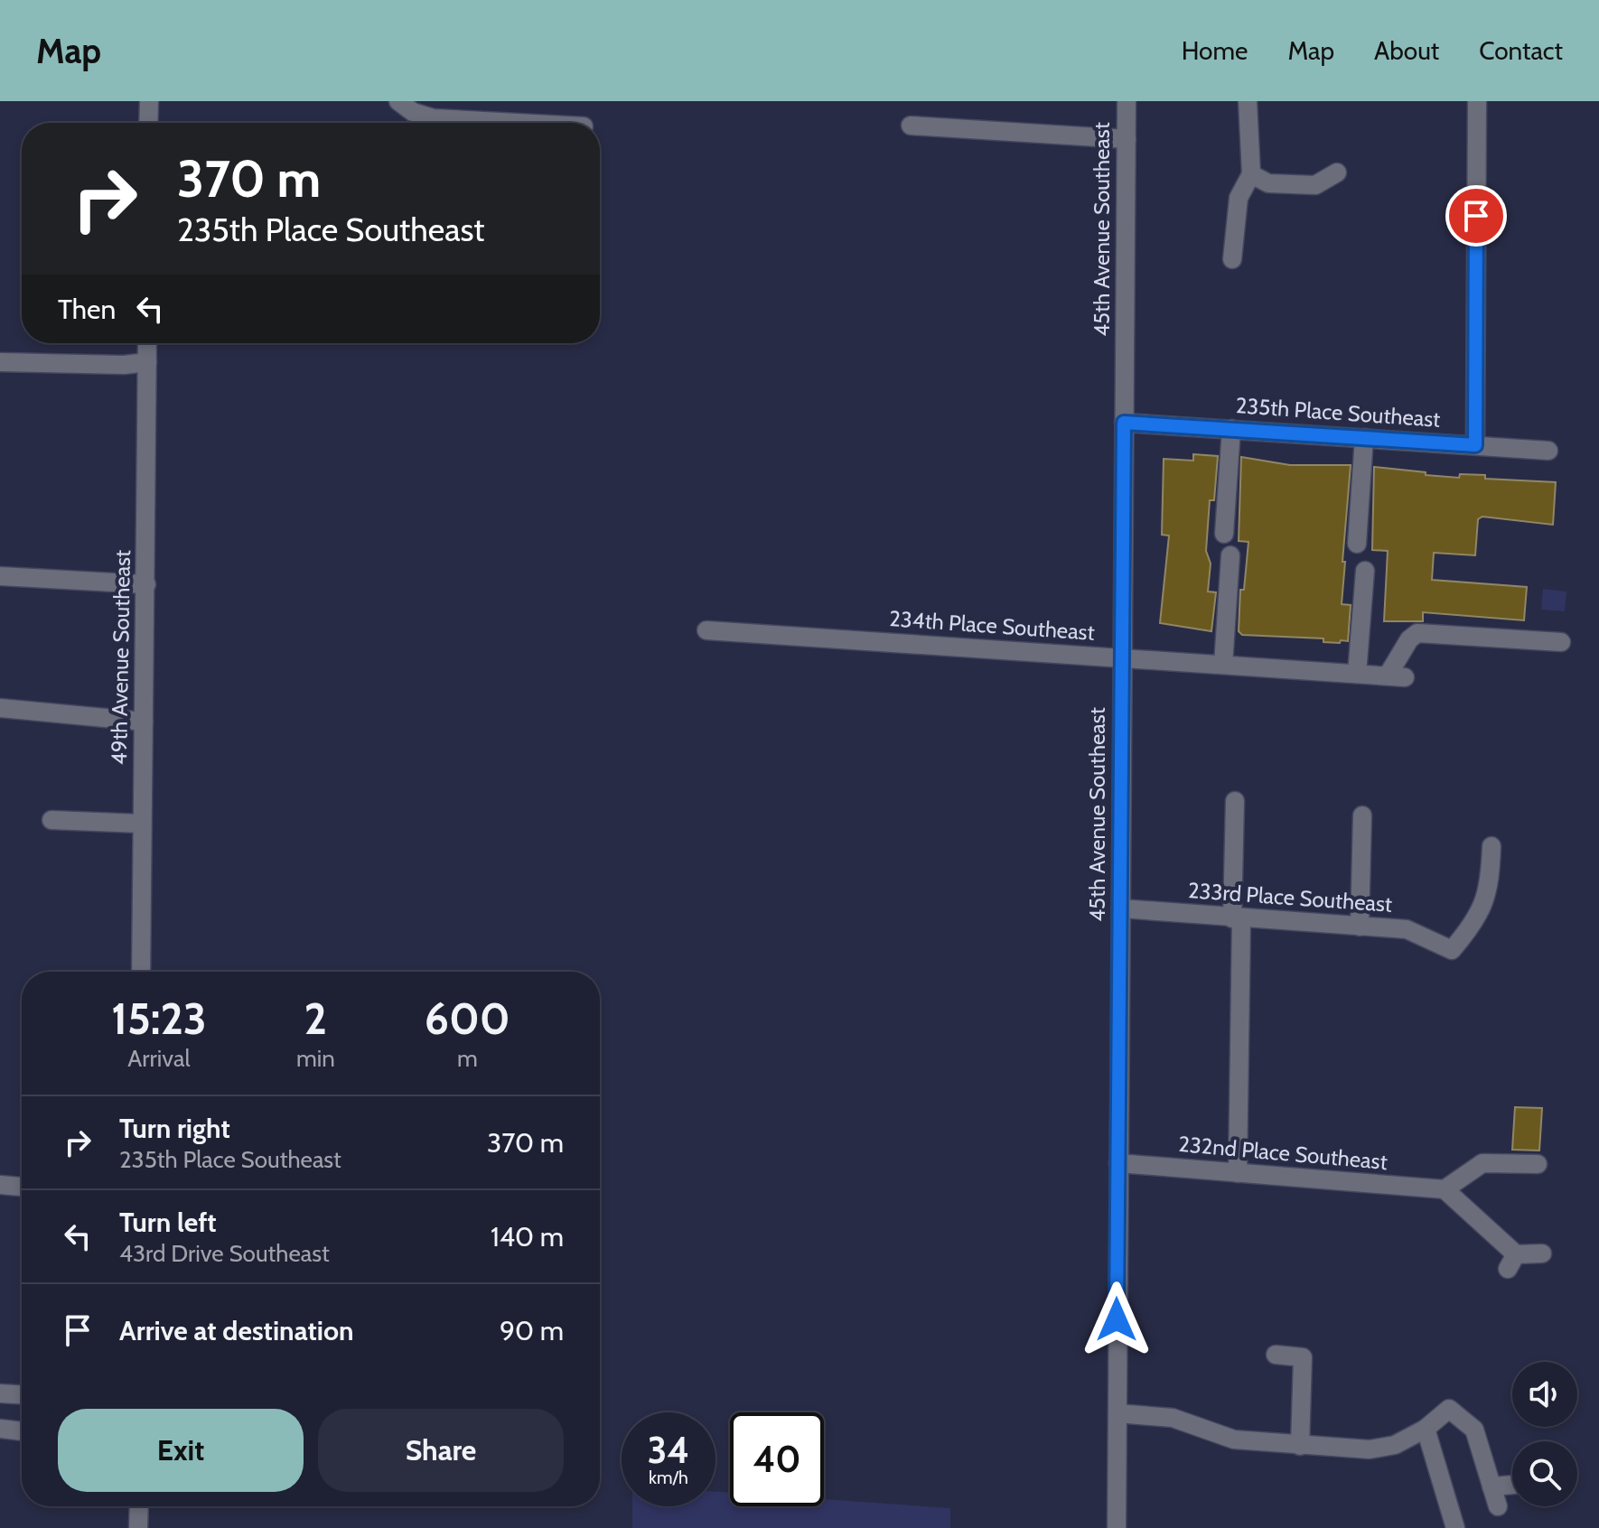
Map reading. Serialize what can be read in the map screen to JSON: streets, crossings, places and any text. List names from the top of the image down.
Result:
{
  "streets": {
    "street": [
      "45th Avenue Southeast",
      "235th Place Southeast",
      "234th Place Southeast",
      "49th Avenue Southeast",
      "233rd Place Southeast",
      "232nd Place Southeast"
    ]
  },
  "crossings": [
    ["45th Avenue Southeast", "235th Place Southeast"],
    ["45th Avenue Southeast", "234th Place Southeast"],
    ["45th Avenue Southeast", "233rd Place Southeast"],
    ["45th Avenue Southeast", "232nd Place Southeast"]
  ],
  "page": {
    "header": "Map",
    "nav": [
      "Home",
      "Map",
      "About",
      "Contact"
    ],
    "turn": ["370 m", "235th Place Southeast"],
    "then": "Then",
    "eta": [
      "15:23",
      "Arrival",
      "2",
      "min",
      "600",
      "m"
    ],
    "list": [
      {
        "name": "Turn right",
        "note": "235th Place Southeast",
        "value": "370 m"
      },
      {
        "name": "Turn left",
        "note": "43rd Drive Southeast",
        "value": "140 m"
      },
      {
        "name": "Arrive at destination",
        "value": "90 m"
      }
    ],
    "buttons": ["Exit", "Share"],
    "speed": "34 km/h",
    "limit": "40"
  }
}
